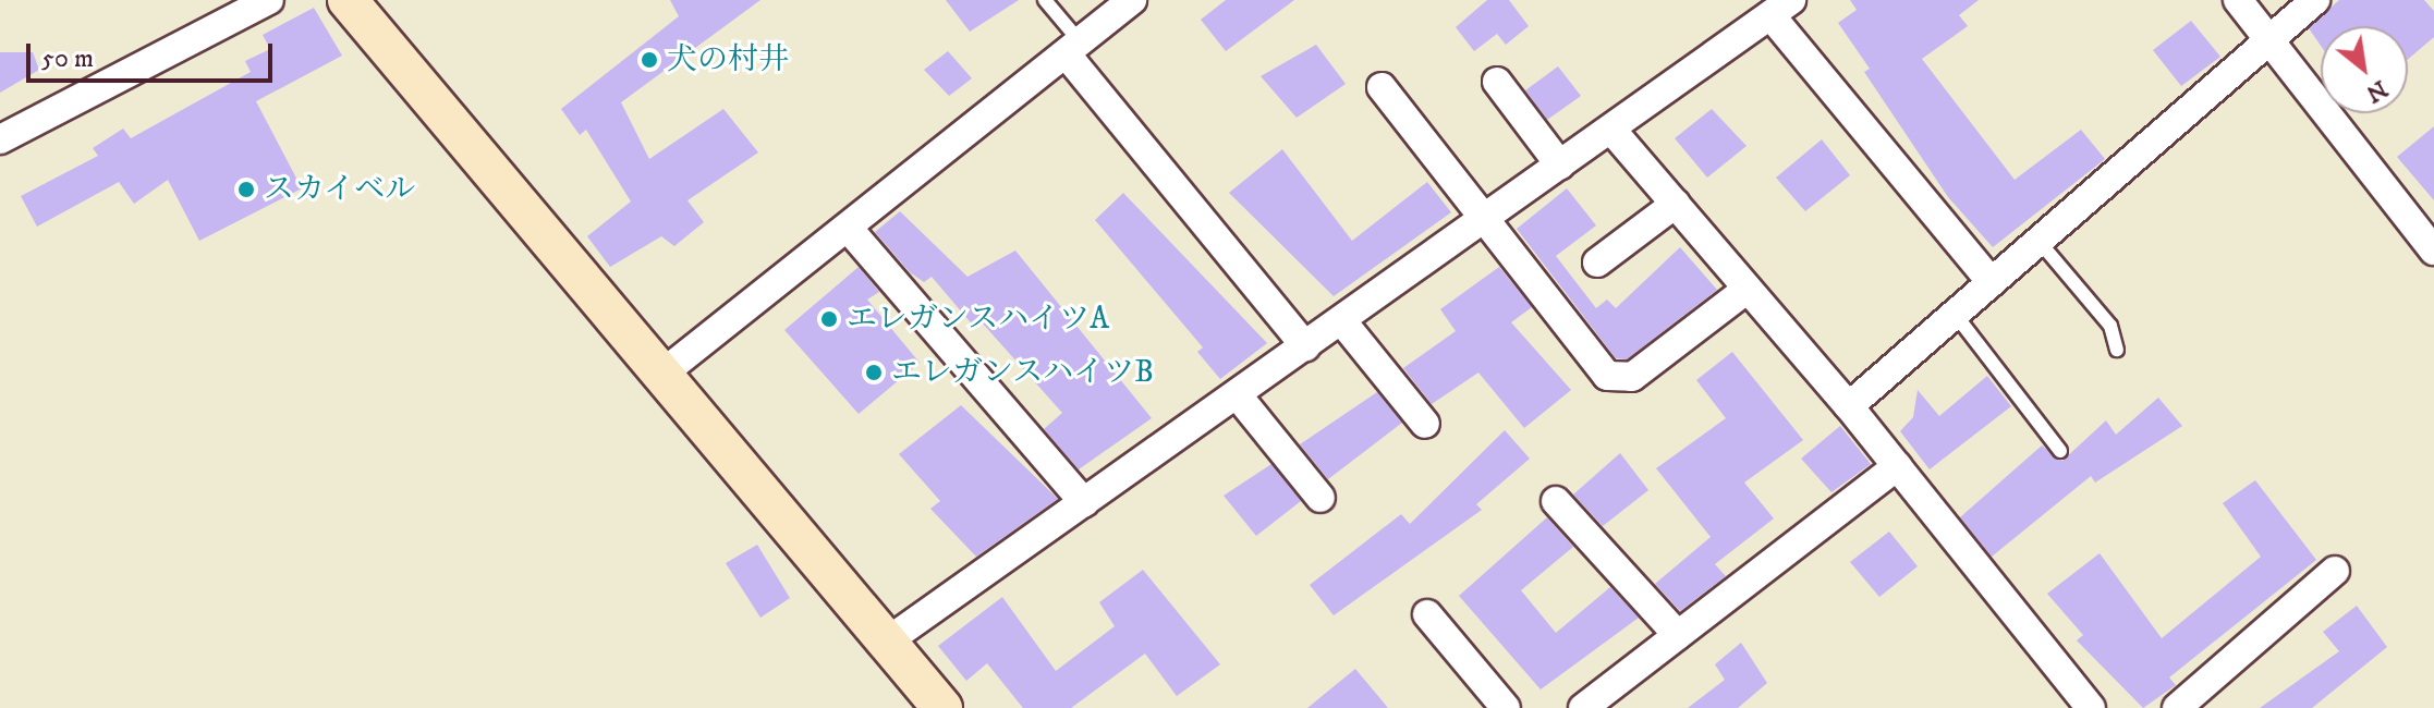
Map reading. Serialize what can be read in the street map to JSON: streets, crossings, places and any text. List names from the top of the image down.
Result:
{
  "places": [
    "犬の村井",
    "スカイベル",
    "エレガンスハイツA",
    "エレガンスハイツB"
  ],
  "scale_bar": "50 m",
  "north": "bottom right"
}
